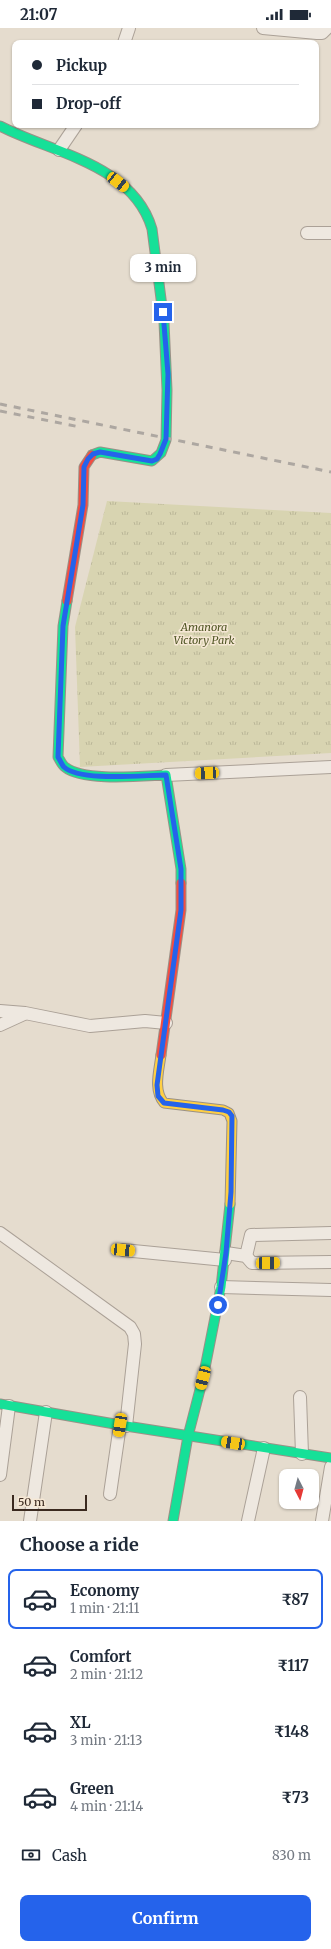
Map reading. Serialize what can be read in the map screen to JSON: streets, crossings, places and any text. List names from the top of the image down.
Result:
{
  "parks": ["Amanora Victory Park"],
  "scale_bar": "50 m",
  "north": "bottom",
  "page": {
    "status": "21:07",
    "banner": ["Pickup", "Drop-off"],
    "bubble": "3 min",
    "scale": "50 m",
    "heading": "Choose a ride",
    "list": [
      {
        "name": "Economy",
        "note": "1 min · 21:11",
        "value": "₹87"
      },
      {
        "name": "Comfort",
        "note": "2 min · 21:12",
        "value": "₹117"
      },
      {
        "name": "XL",
        "note": "3 min · 21:13",
        "value": "₹148"
      },
      {
        "name": "Green",
        "note": "4 min · 21:14",
        "value": "₹73"
      }
    ],
    "pay": ["Cash", "830 m"],
    "buttons": "Confirm"
  }
}
